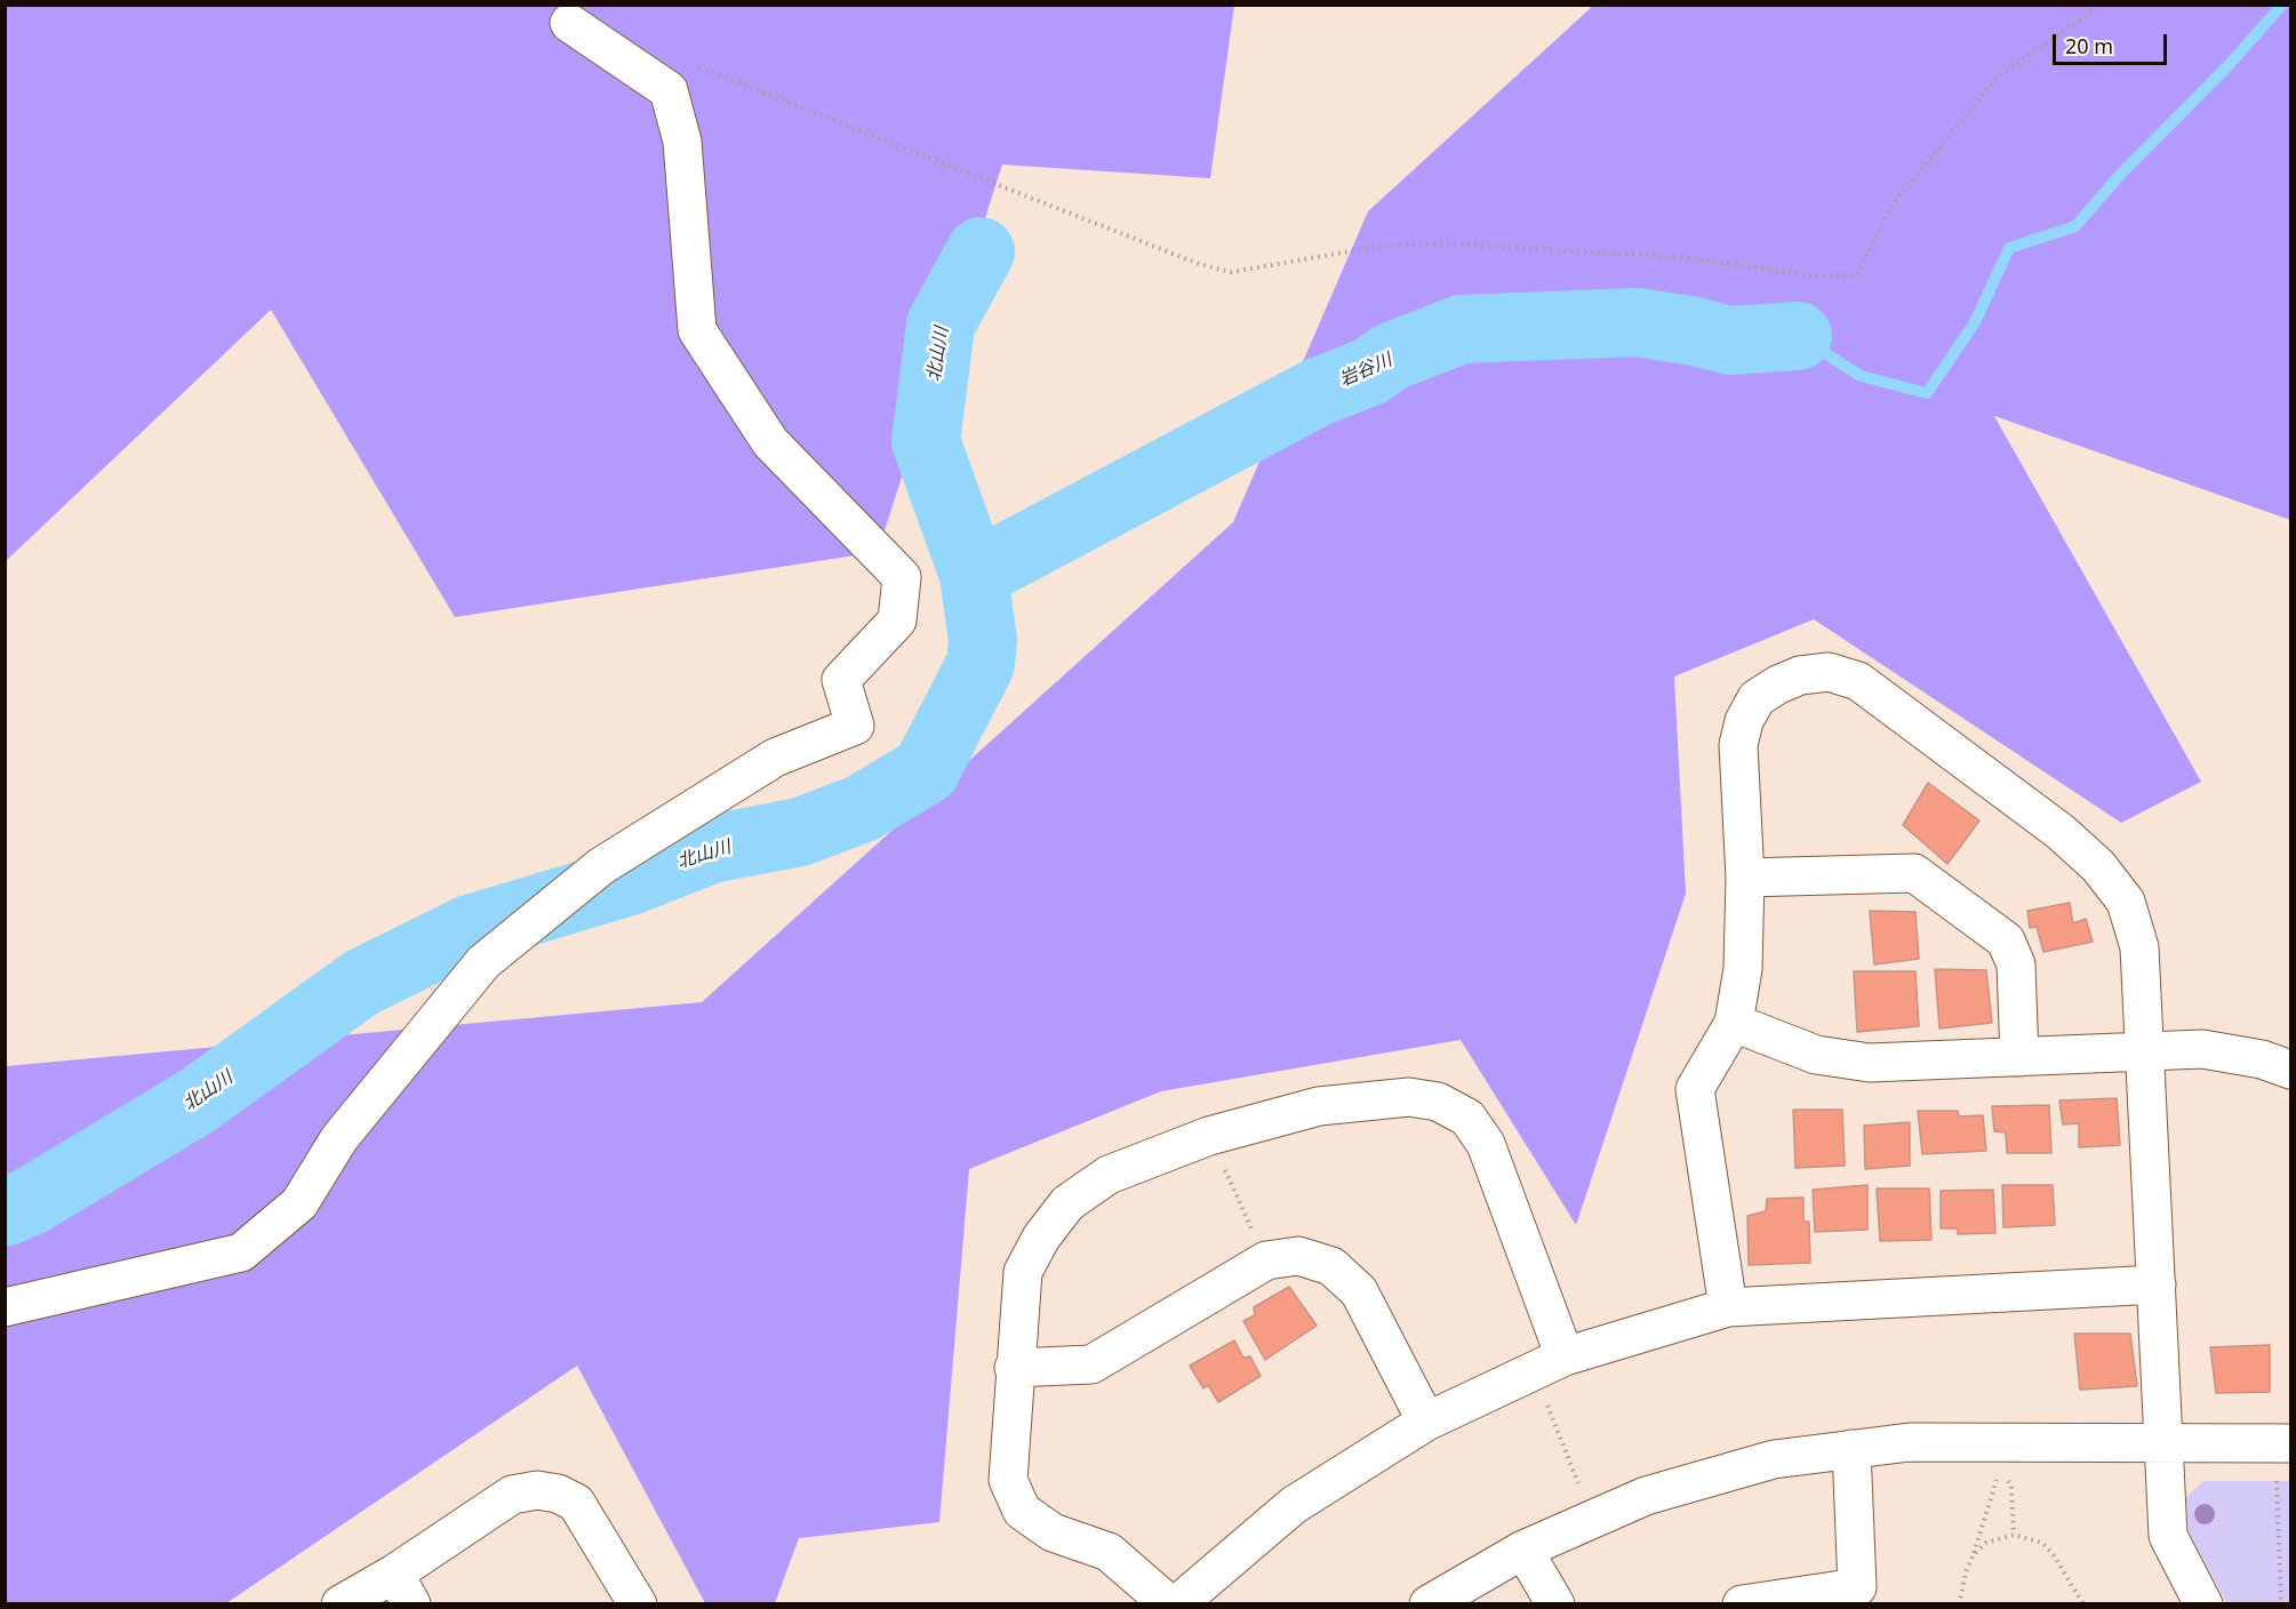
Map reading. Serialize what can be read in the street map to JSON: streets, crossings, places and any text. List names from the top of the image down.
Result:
{
  "water": ["北山川", "岩谷川"],
  "scale_bar": "20 m"
}
